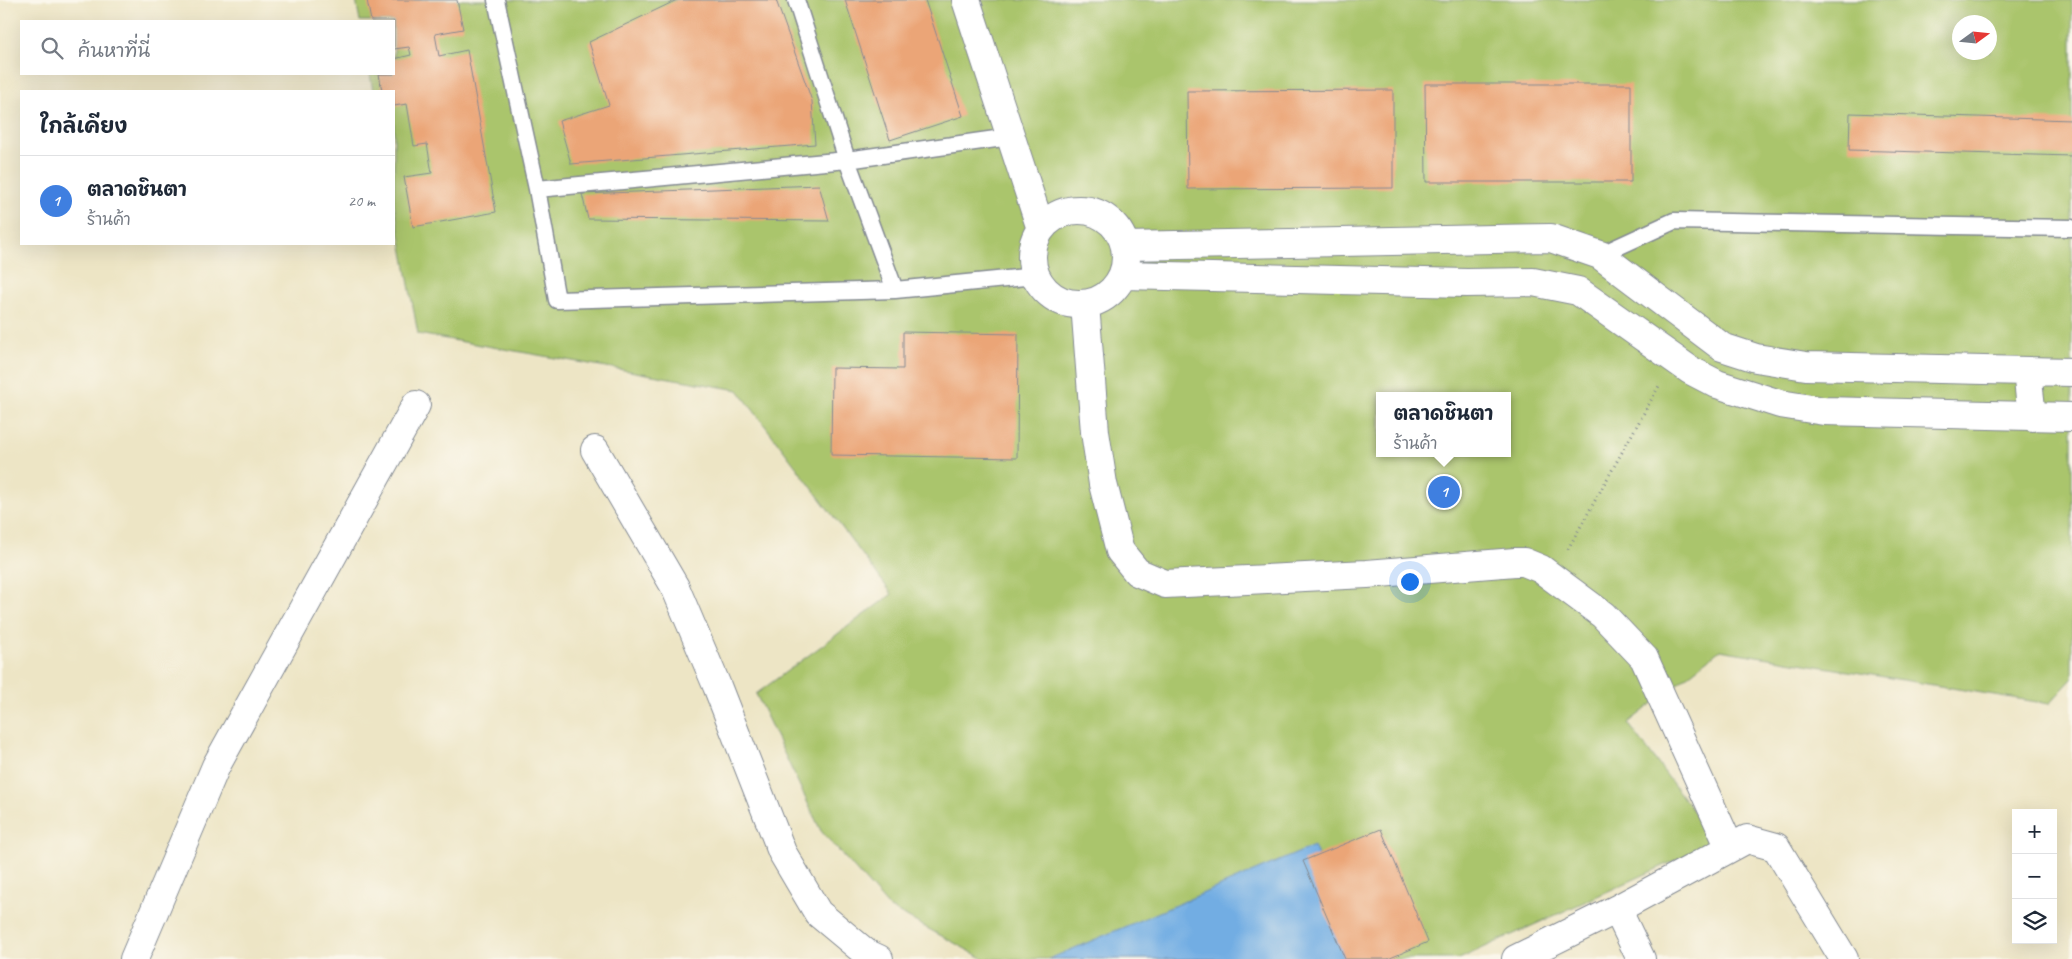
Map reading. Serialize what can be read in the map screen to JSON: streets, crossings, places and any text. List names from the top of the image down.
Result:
{
  "north": "right",
  "page": {
    "search": "ค้นหาที่นี่",
    "heading": "ใกล้เคียง",
    "list": [
      {
        "mark": "1",
        "name": "ตลาดชินตา",
        "note": "ร้านค้า",
        "value": "20 m"
      }
    ],
    "popup": ["ตลาดชินตา", "ร้านค้า"],
    "pins": "1",
    "map_buttons": ["+", "−"]
  }
}
